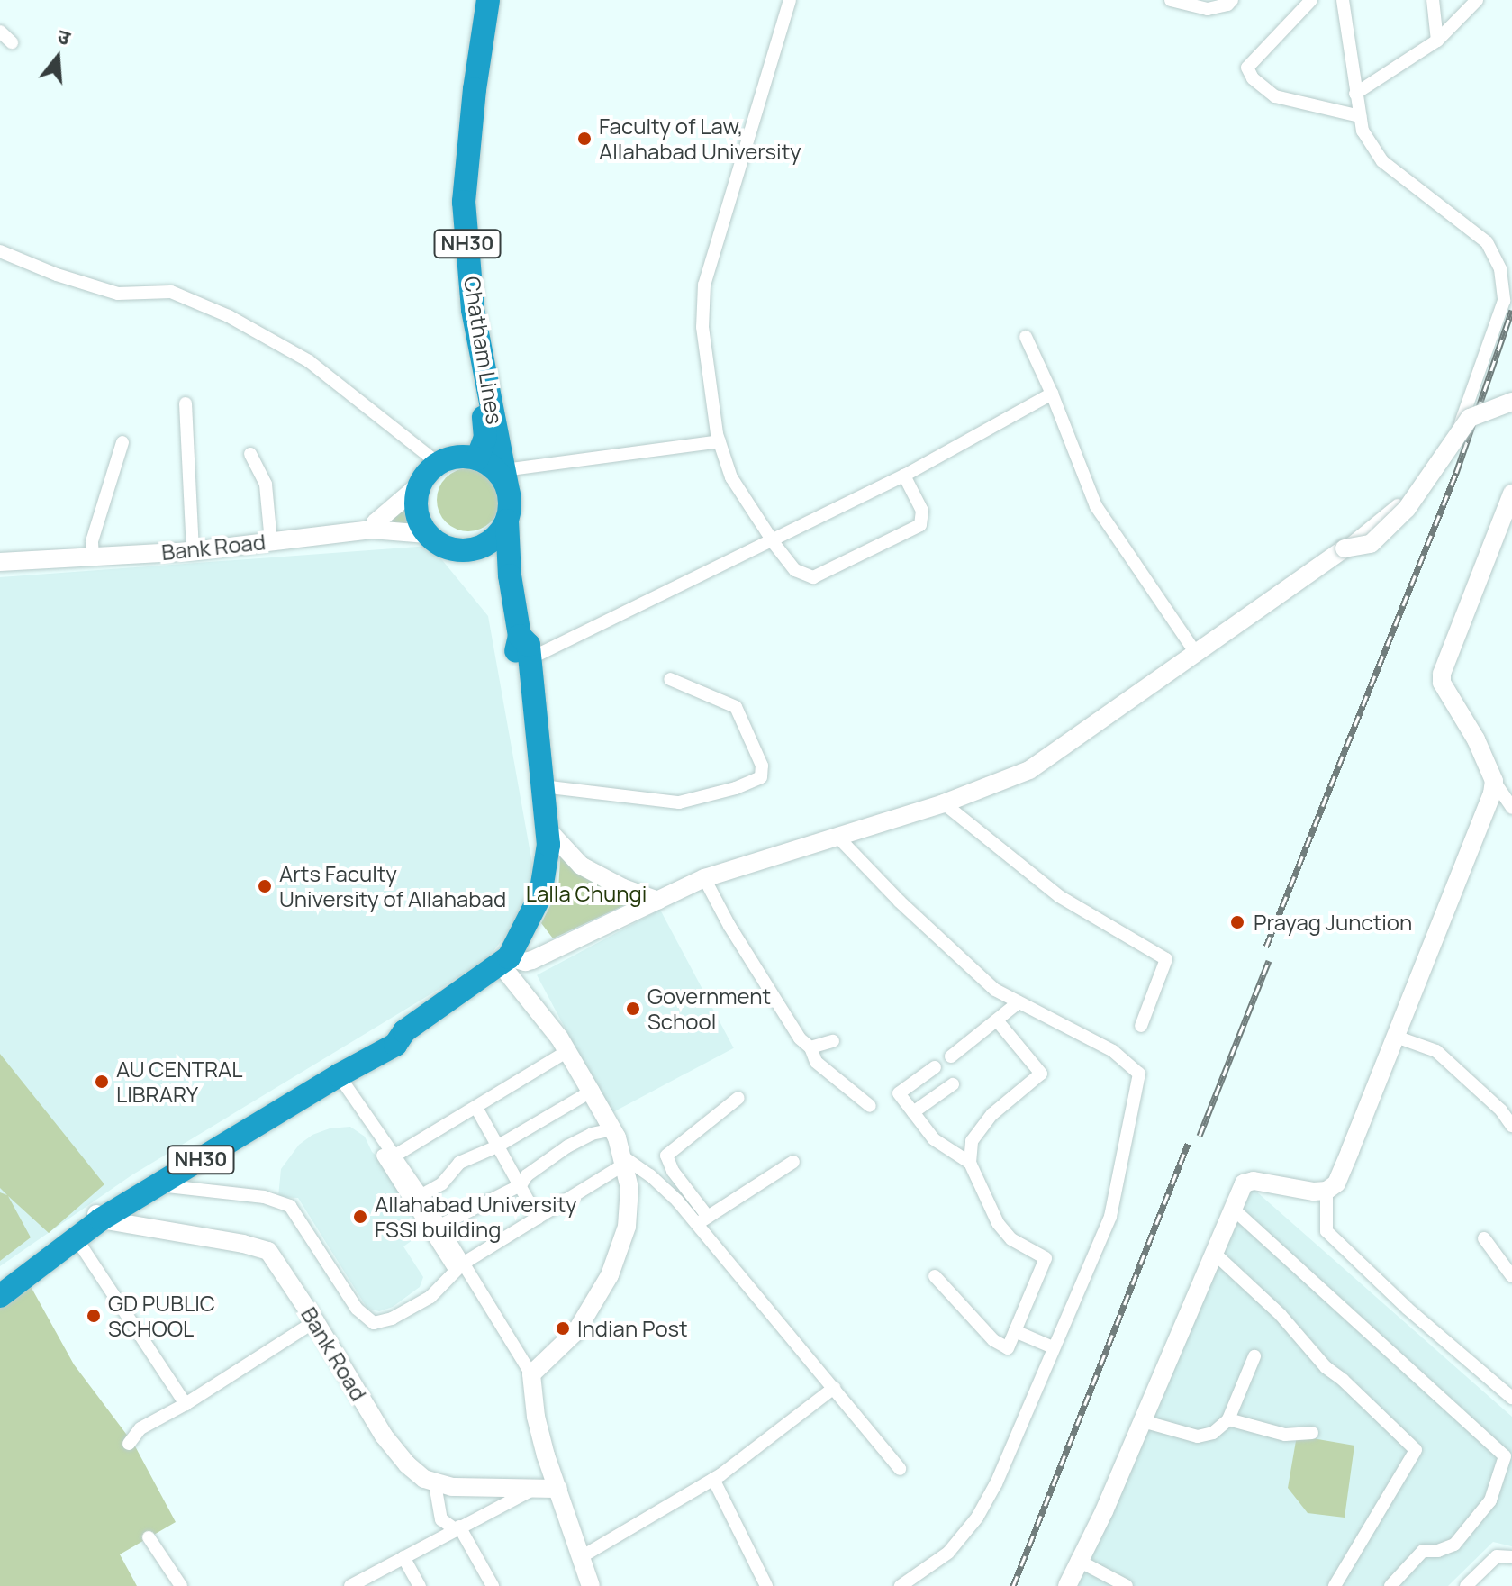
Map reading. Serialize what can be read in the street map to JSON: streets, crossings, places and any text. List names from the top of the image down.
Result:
{
  "streets": {
    "highway": ["NH30", "Chatham Lines"],
    "street": ["Bank Road"]
  },
  "crossings": [
    ["NH30", "Chatham Lines"],
    ["NH30", "Bank Road"],
    ["Chatham Lines", "Bank Road"]
  ],
  "parks": ["Lalla Chungi"],
  "places": [
    "Faculty of Law, Allahabad University",
    "Arts Faculty University of Allahabad",
    "Prayag Junction",
    "Government School",
    "AU CENTRAL LIBRARY",
    "Allahabad University FSSI building",
    "GD PUBLIC SCHOOL",
    "Indian Post"
  ],
  "north": "top"
}
